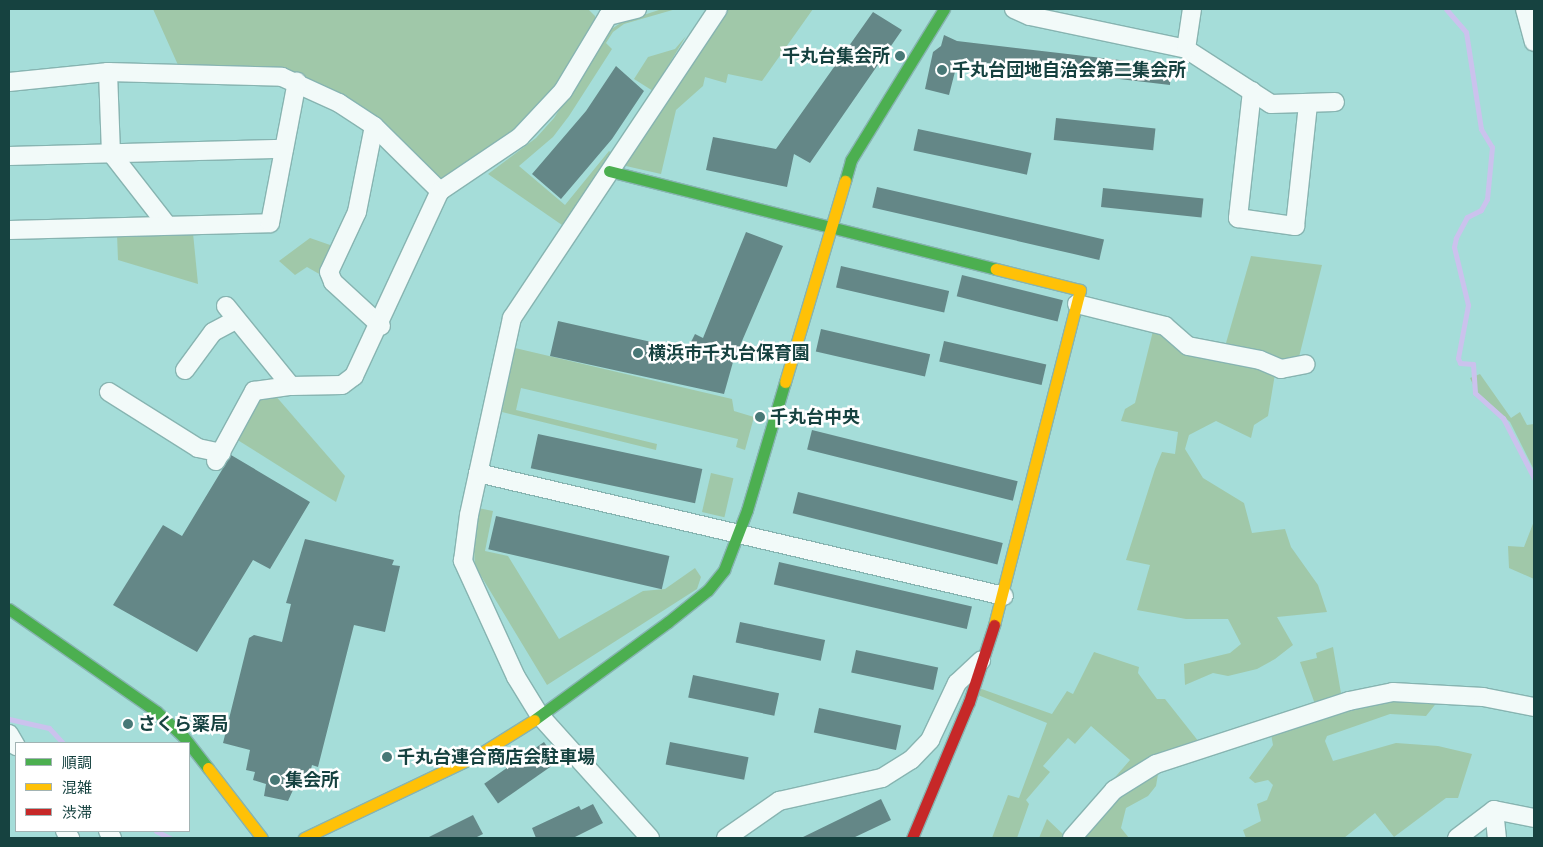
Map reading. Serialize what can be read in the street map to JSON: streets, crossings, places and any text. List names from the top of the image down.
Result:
{
  "places": [
    "千丸台集会所",
    "千丸台団地自治会第二集会所",
    "横浜市千丸台保育園",
    "千丸台中央",
    "さくら薬局",
    "千丸台連合商店会駐車場",
    "集会所"
  ],
  "legend": ["順調", "混雑", "渋滞"]
}
